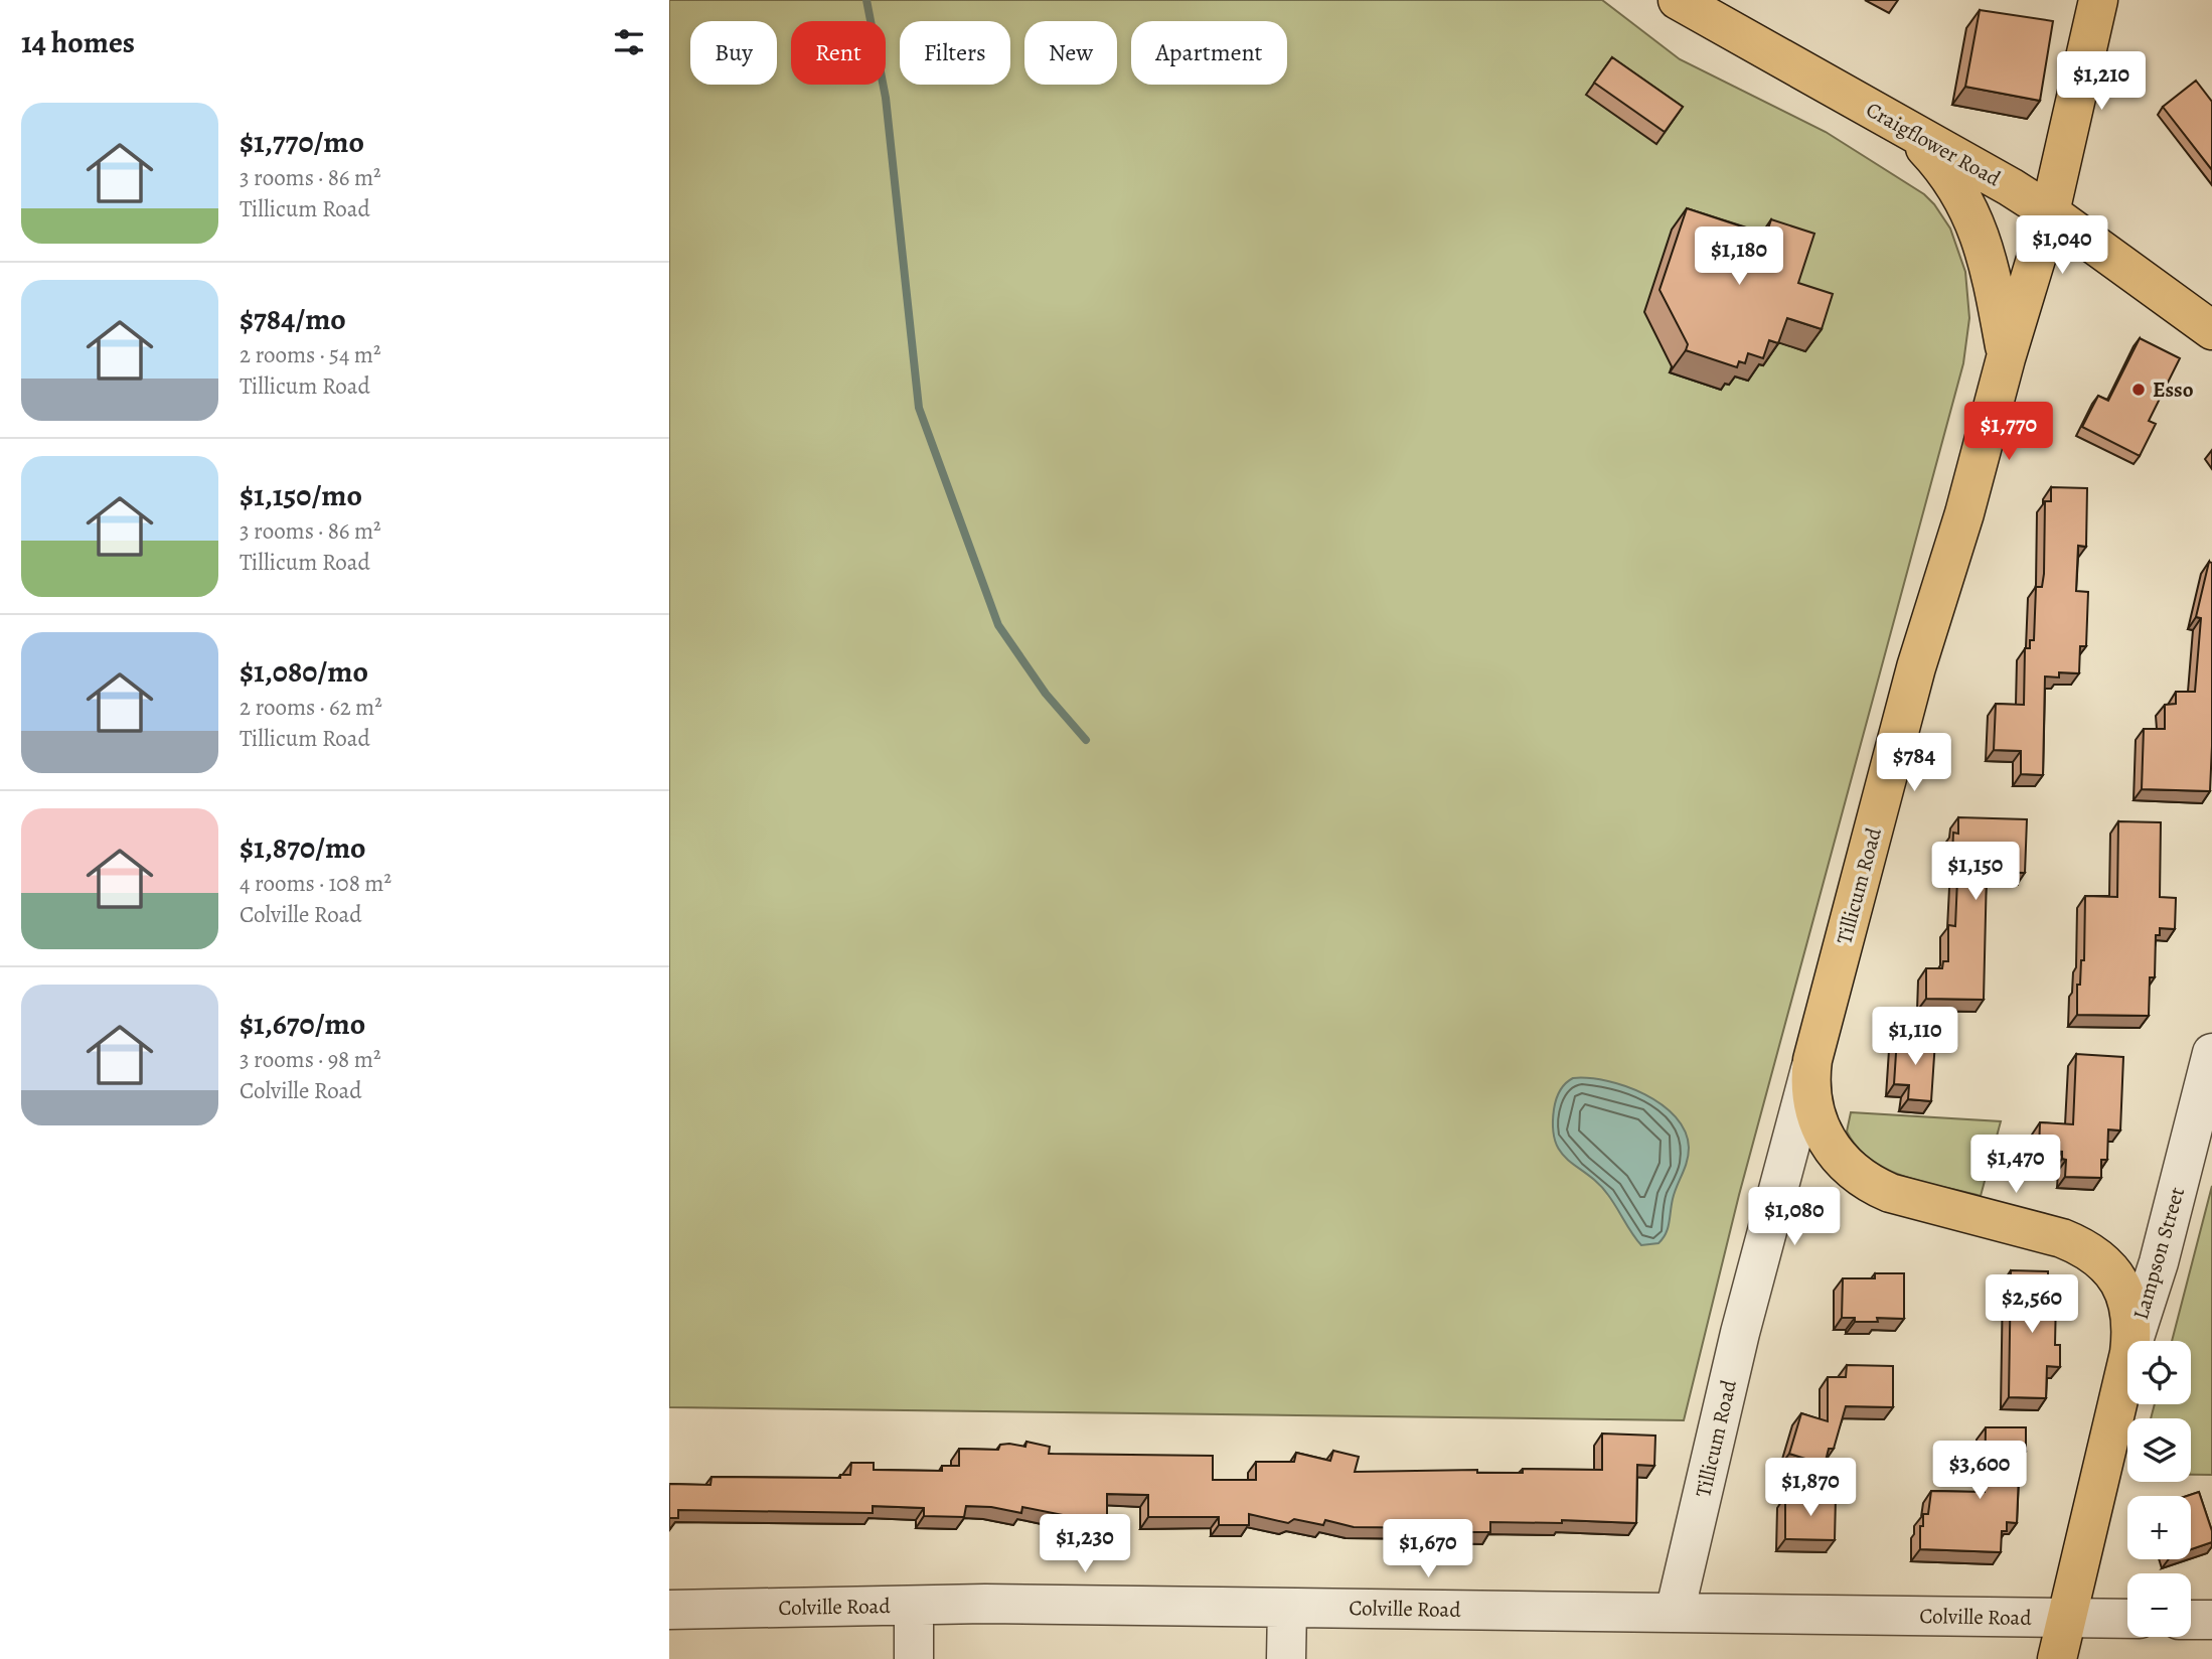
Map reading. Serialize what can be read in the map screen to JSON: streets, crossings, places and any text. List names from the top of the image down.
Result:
{
  "streets": {
    "main road": ["Craigflower Road", "Tillicum Road", "Lampson Street"],
    "street": ["Colville Road"]
  },
  "crossings": [
    ["Craigflower Road", "Tillicum Road"],
    ["Tillicum Road", "Colville Road"],
    ["Lampson Street", "Colville Road"]
  ],
  "places": ["Esso"],
  "page": {
    "heading": "14 homes",
    "chip": [
      "Buy",
      "Rent",
      "Filters",
      "New",
      "Apartment"
    ],
    "price": [
      "$1,210",
      "$1,040",
      "$1,180",
      "$1,770",
      "$784",
      "$1,150",
      "$1,110",
      "$1,470",
      "$1,080",
      "$2,560",
      "$3,600",
      "$1,870",
      "$1,230",
      "$1,670"
    ],
    "list": [
      {
        "name": "$1,770/mo",
        "note": "3 rooms · 86 m² · Tillicum Road"
      },
      {
        "name": "$784/mo",
        "note": "2 rooms · 54 m² · Tillicum Road"
      },
      {
        "name": "$1,150/mo",
        "note": "3 rooms · 86 m² · Tillicum Road"
      },
      {
        "name": "$1,080/mo",
        "note": "2 rooms · 62 m² · Tillicum Road"
      },
      {
        "name": "$1,870/mo",
        "note": "4 rooms · 108 m² · Colville Road"
      },
      {
        "name": "$1,670/mo",
        "note": "3 rooms · 98 m² · Colville Road"
      }
    ],
    "map_buttons": ["+", "−"]
  }
}
